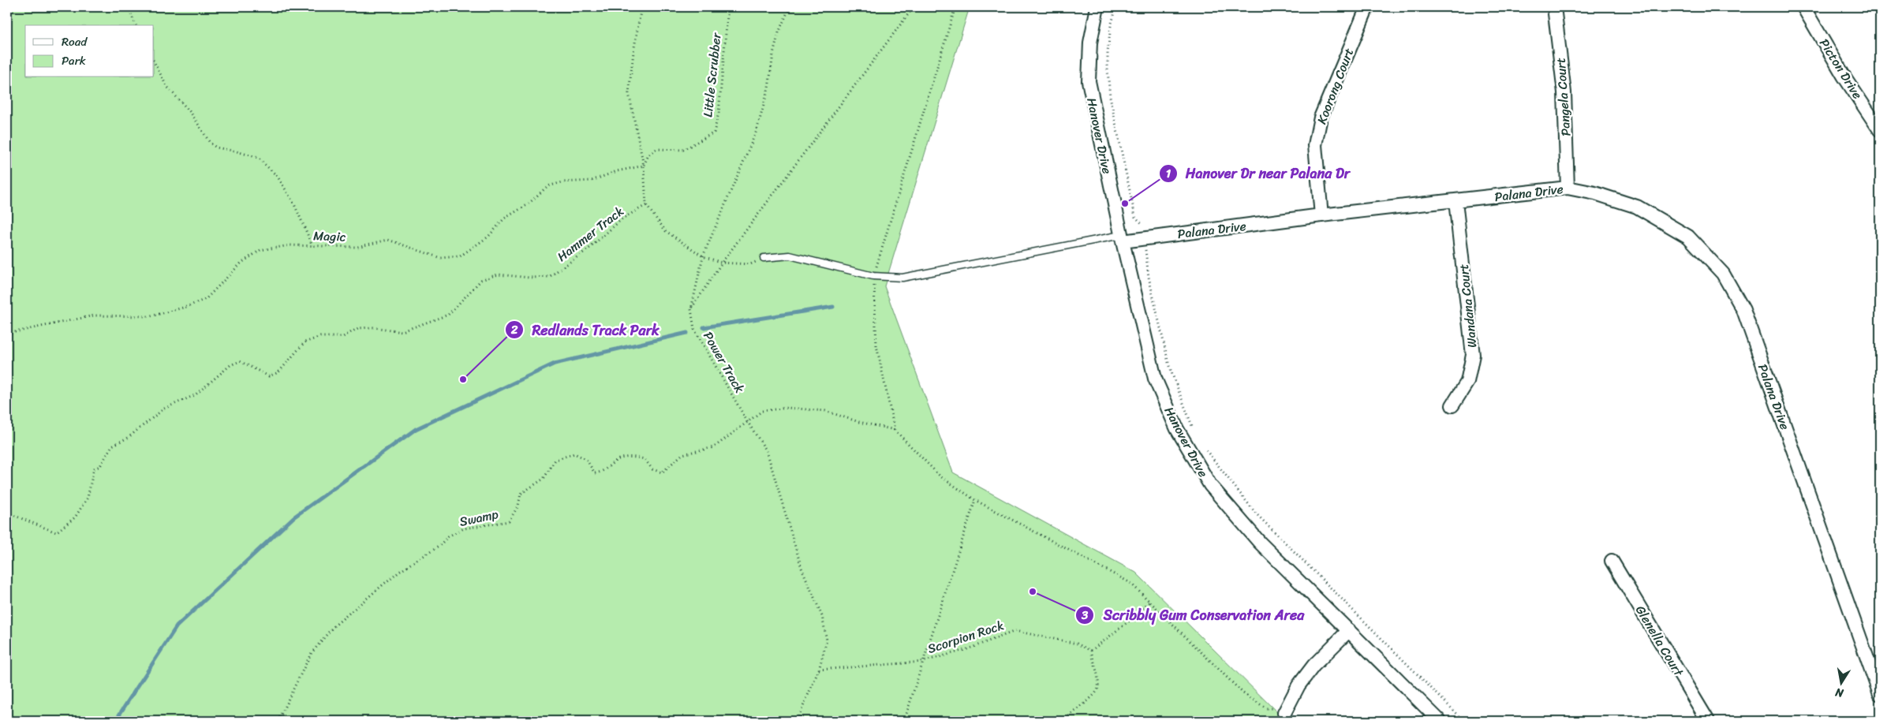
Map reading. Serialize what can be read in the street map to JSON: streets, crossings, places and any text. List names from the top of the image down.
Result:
{
  "streets": {
    "street": [
      "Picton Drive",
      "Koorong Court",
      "Pangela Court",
      "Hanover Drive",
      "Palana Drive",
      "Wandana Court",
      "Glenella Court"
    ],
    "path": [
      "Little Scrubber",
      "Hammer Track",
      "Magic",
      "Power Track",
      "Swamp",
      "Scorpion Rock"
    ]
  },
  "crossings": [
    ["Little Scrubber", "Magic"],
    ["Koorong Court", "Palana Drive"],
    ["Pangela Court", "Palana Drive"],
    ["Hanover Drive", "Palana Drive"],
    ["Palana Drive", "Wandana Court"],
    ["Power Track", "Swamp"],
    ["Power Track", "Scorpion Rock"]
  ],
  "places": ["Hanover Dr near Palana Dr", "Redlands Track Park", "Scribbly Gum Conservation Area"],
  "legend": ["Road", "Park"],
  "north": "bottom"
}
